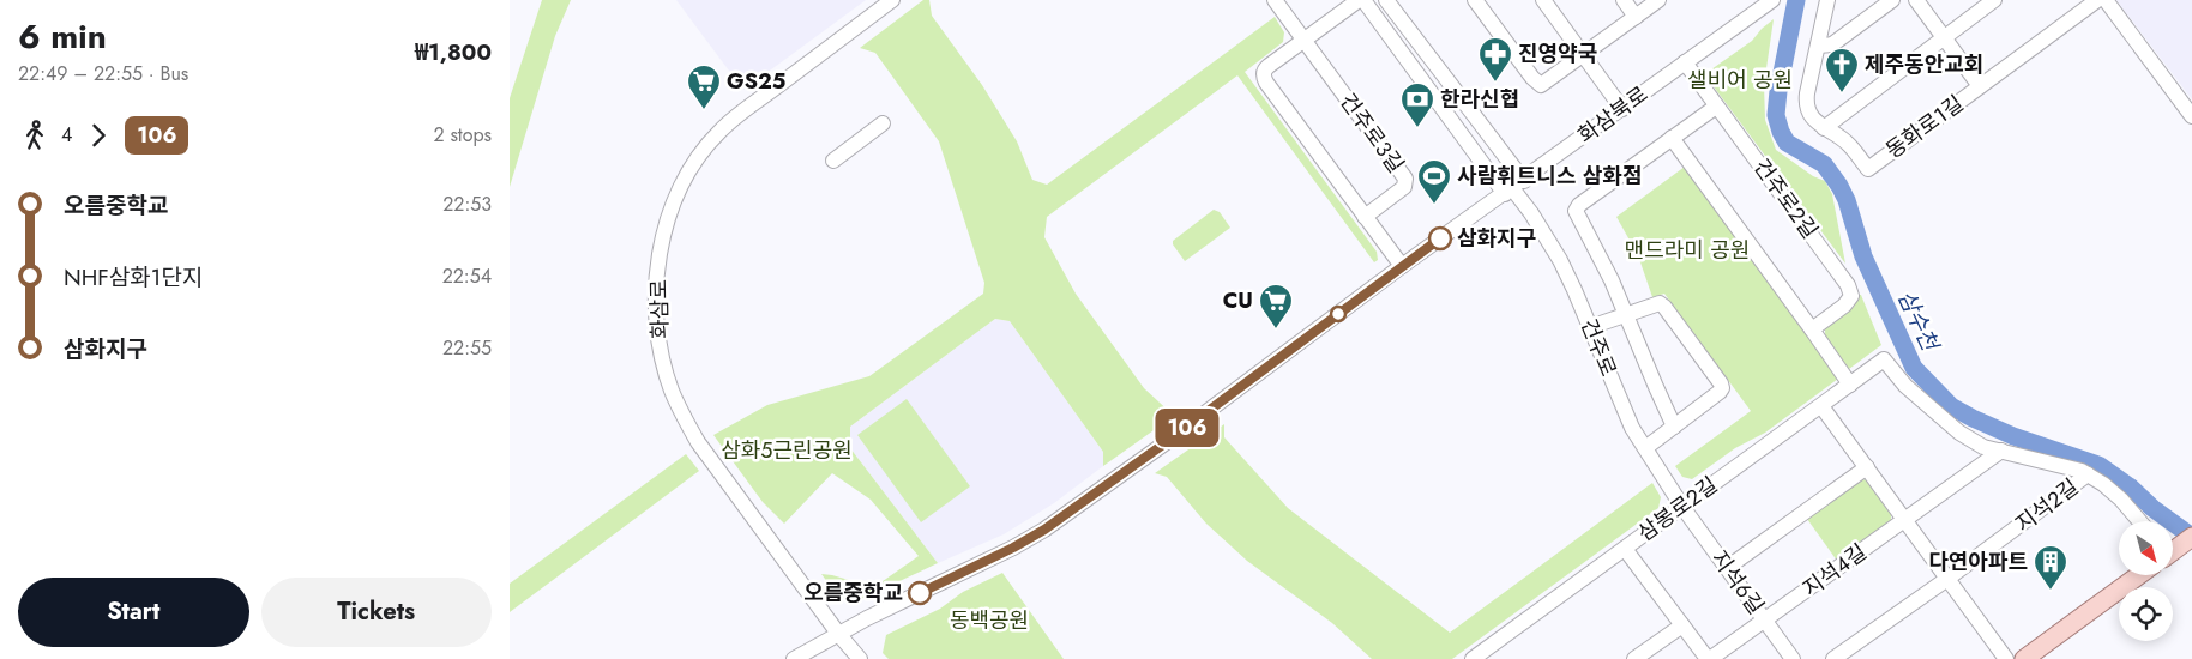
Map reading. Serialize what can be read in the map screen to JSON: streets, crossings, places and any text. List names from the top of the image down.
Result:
{
  "streets": {
    "street": [
      "화삼북로",
      "동화로1길",
      "건주로3길",
      "건주로2길",
      "화삼로",
      "건주로",
      "지석2길",
      "삼봉로2길",
      "지석4길",
      "지석6길"
    ]
  },
  "crossings": [
    ["화삼북로", "건주로2길"],
    ["화삼북로", "화삼로"],
    ["화삼북로", "건주로"],
    ["건주로", "삼봉로2길"],
    ["건주로", "지석6길"],
    ["지석2길", "삼봉로2길"],
    ["삼봉로2길", "지석6길"],
    ["지석4길", "지석6길"]
  ],
  "water": ["삼수천"],
  "parks": [
    "샐비어 공원",
    "맨드라미 공원",
    "삼화5근린공원",
    "동백공원"
  ],
  "places": {
    "pharmacy": ["진영약국"],
    "church": ["제주동안교회"],
    "supermarket": ["GS25", "CU"],
    "bank": ["한라신협"],
    "sports": ["사람휘트니스 삼화점"],
    "other": ["삼화지구", "오름중학교"],
    "building": ["다연아파트"]
  },
  "lines": ["bus line 106"],
  "north": "bottom right",
  "page": {
    "heading": ["6 min", "22:49 – 22:55 · Bus", "₩1,800"],
    "on_map": "106",
    "legs": ["4", "106", "2 stops"],
    "list": [
      {
        "name": "오름중학교",
        "value": "22:53"
      },
      {
        "name": "NHF삼화1단지",
        "value": "22:54"
      },
      {
        "name": "삼화지구",
        "value": "22:55"
      }
    ],
    "buttons": ["Start", "Tickets"]
  }
}
